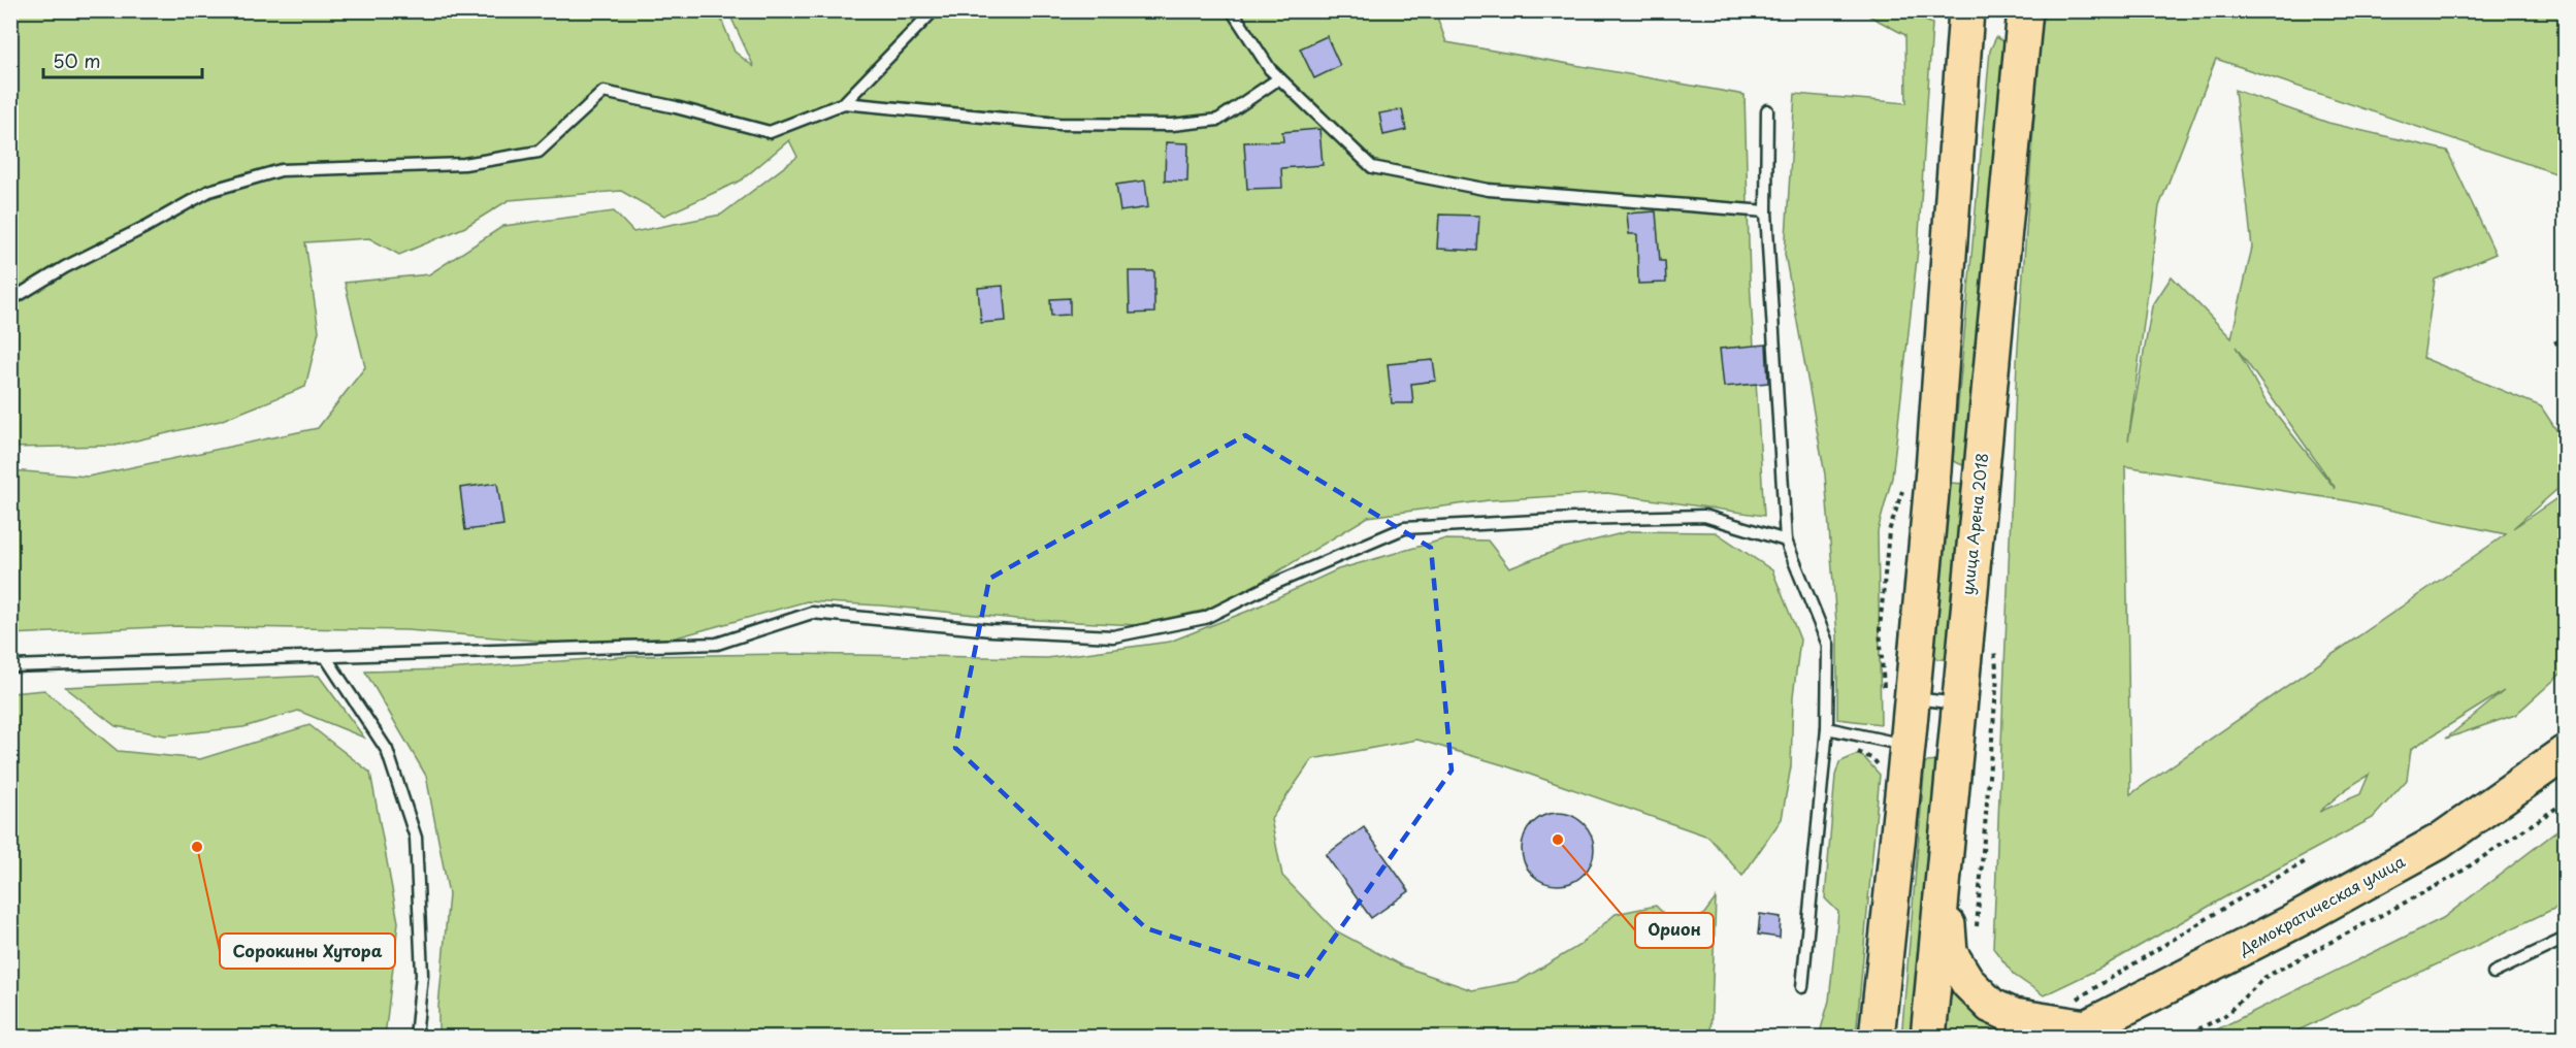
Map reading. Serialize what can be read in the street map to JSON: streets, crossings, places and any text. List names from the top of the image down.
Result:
{
  "streets": {
    "main road": ["улица Арена 2018", "Демократическая улица"]
  },
  "places": ["Орион", "Сорокины Хутора"],
  "scale_bar": "50 m"
}
